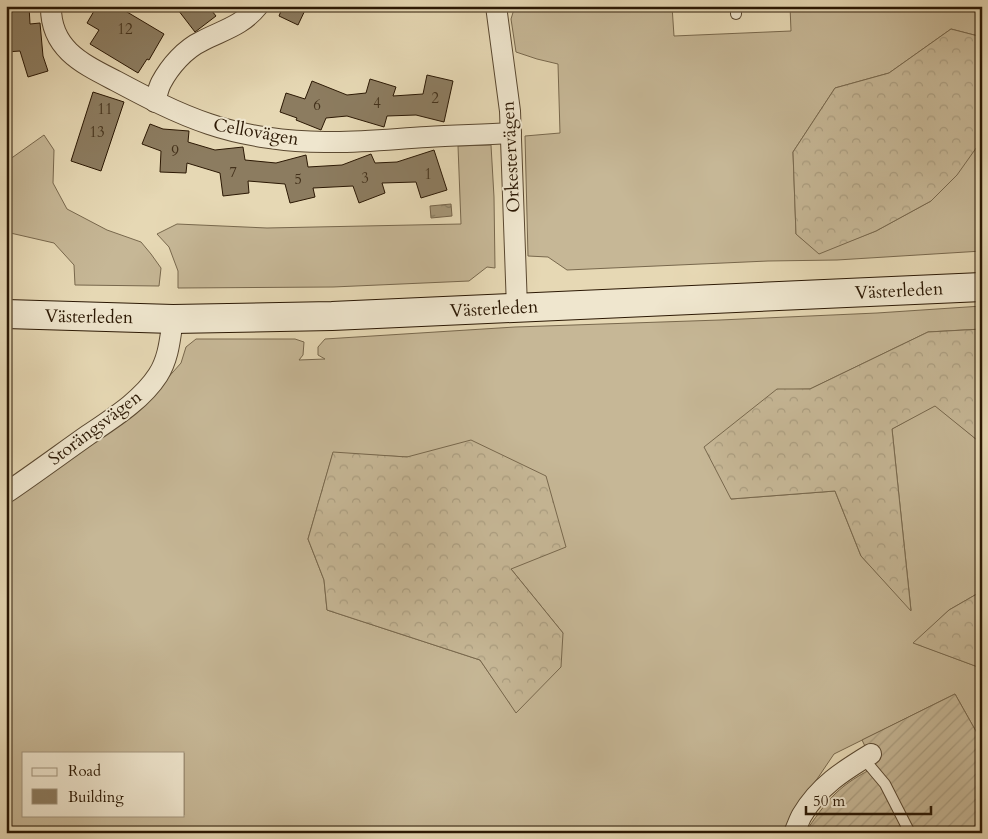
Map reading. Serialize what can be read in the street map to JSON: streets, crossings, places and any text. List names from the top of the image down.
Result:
{
  "streets": {
    "main road": ["Västerleden"],
    "street": ["Cellovägen", "Orkestervägen", "Storängsvägen"]
  },
  "crossings": [
    ["Cellovägen", "Orkestervägen"],
    ["Orkestervägen", "Västerleden"],
    ["Västerleden", "Storängsvägen"]
  ],
  "house_numbers": [
    "12",
    "2",
    "4",
    "6",
    "11",
    "13",
    "9",
    "7",
    "1",
    "3",
    "5"
  ],
  "legend": ["Road", "Building"],
  "scale_bar": "50 m"
}
